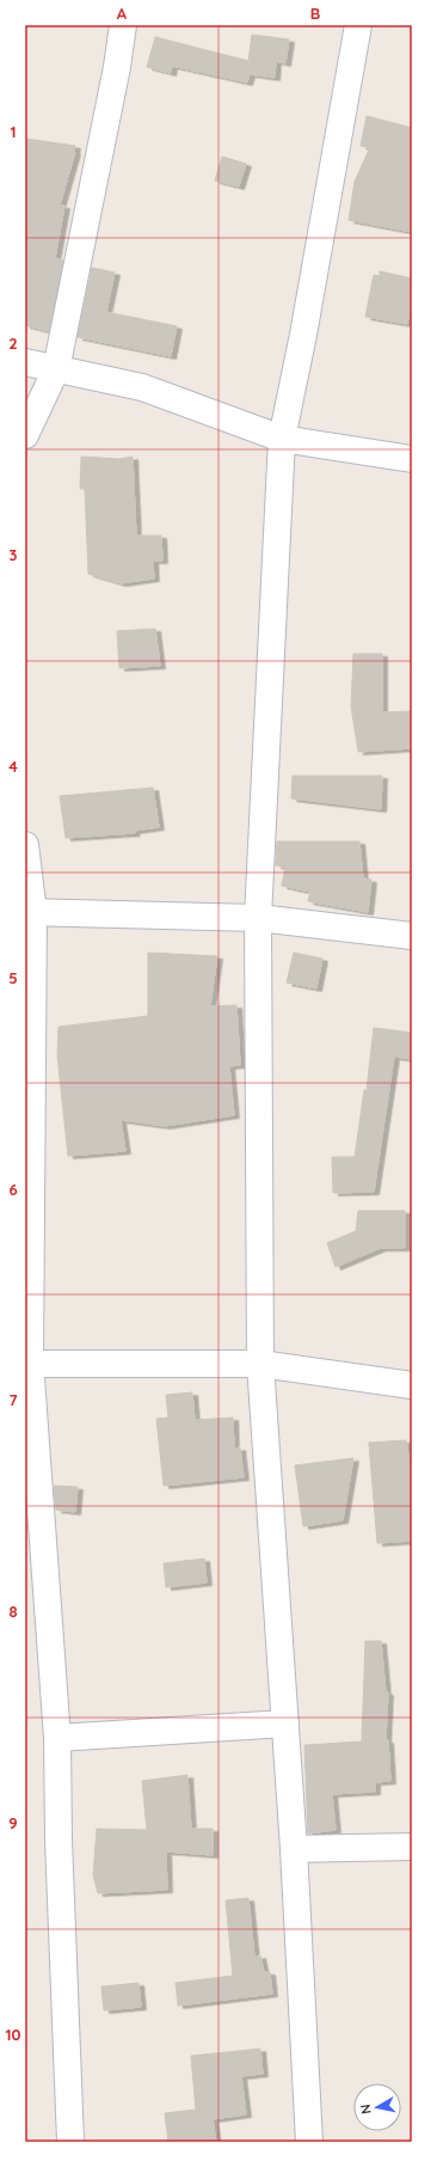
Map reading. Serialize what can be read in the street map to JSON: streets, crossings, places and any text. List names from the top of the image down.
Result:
{
  "north": "left",
  "grid": {
    "columns": ["A", "B"],
    "rows": [
      "1",
      "2",
      "3",
      "4",
      "5",
      "6",
      "7",
      "8",
      "9",
      "10"
    ]
  }
}
